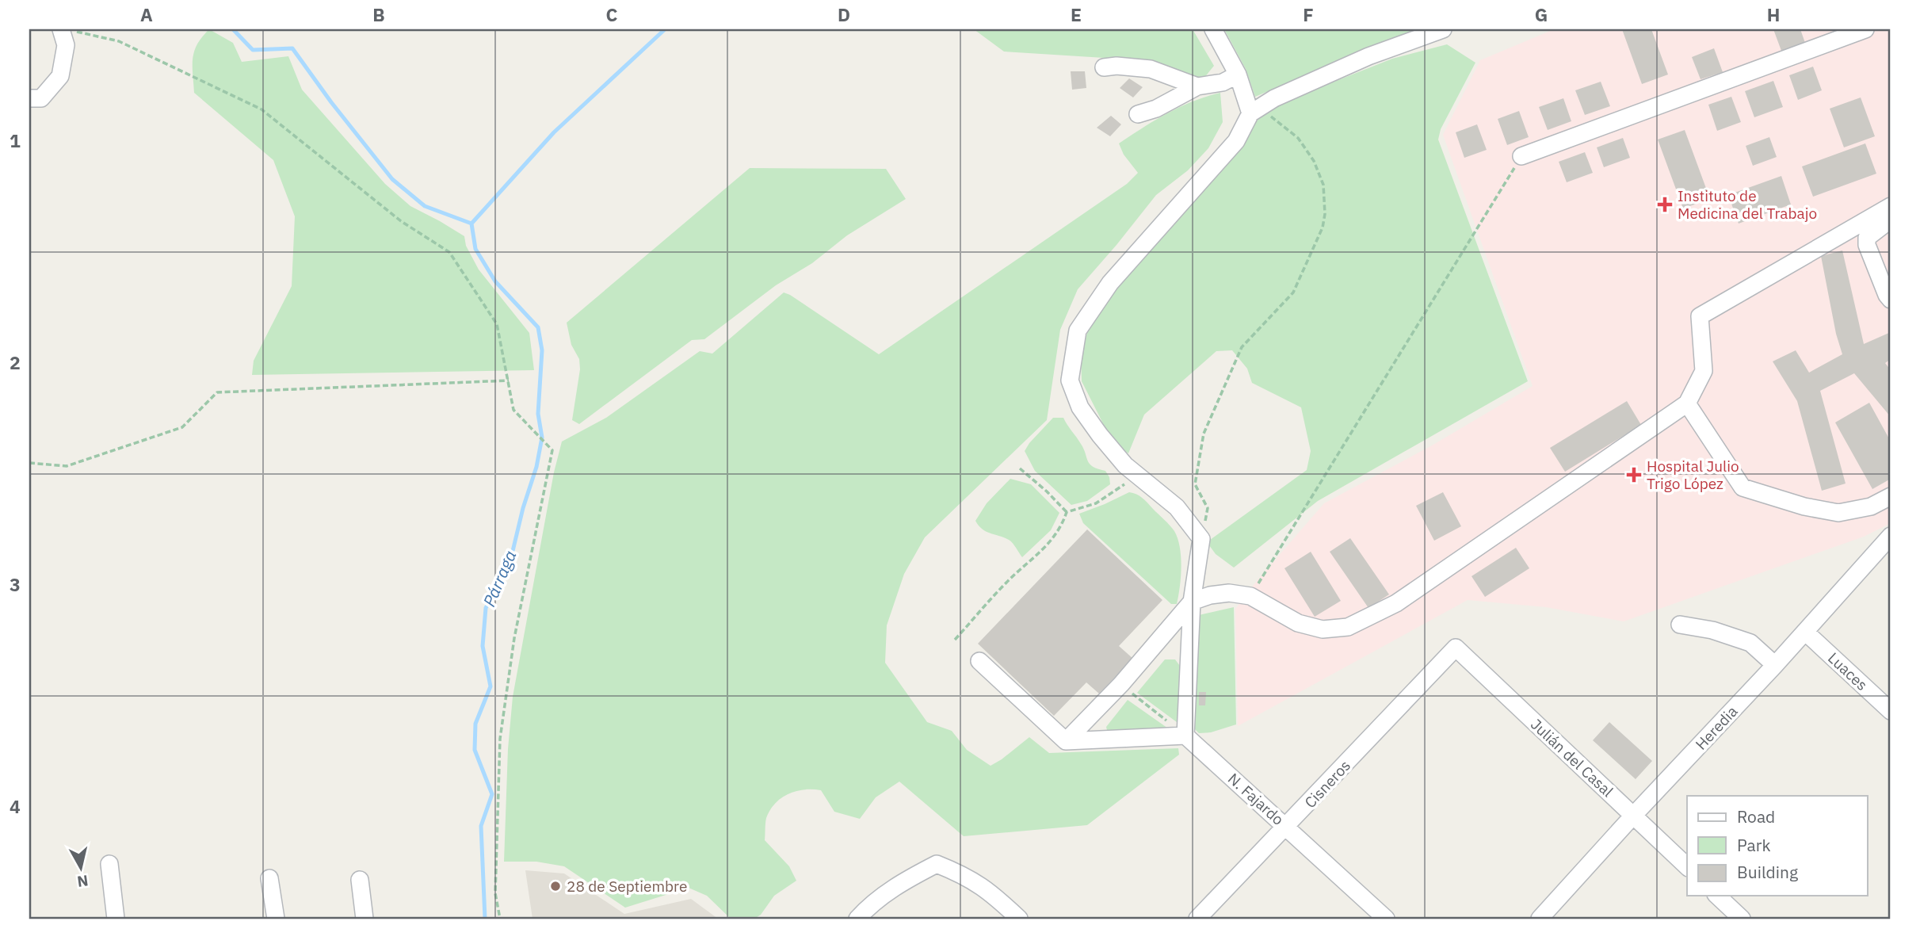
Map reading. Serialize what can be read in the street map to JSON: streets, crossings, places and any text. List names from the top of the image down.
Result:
{
  "streets": {
    "street": [
      "Luaces",
      "Heredia",
      "Julián del Casal",
      "Cisneros",
      "N. Fajardo"
    ]
  },
  "crossings": [
    ["Luaces", "Heredia"],
    ["Heredia", "Julián del Casal"],
    ["Julián del Casal", "Cisneros"],
    ["Cisneros", "N. Fajardo"]
  ],
  "water": ["Párraga"],
  "places": {
    "health": ["Instituto de Medicina del Trabajo", "Hospital Julio Trigo López"],
    "other": ["28 de Septiembre"]
  },
  "legend": ["Road", "Park", "Building"],
  "north": "bottom",
  "grid": {
    "columns": [
      "A",
      "B",
      "C",
      "D",
      "E",
      "F",
      "G",
      "H"
    ],
    "rows": [
      "1",
      "2",
      "3",
      "4"
    ]
  }
}
